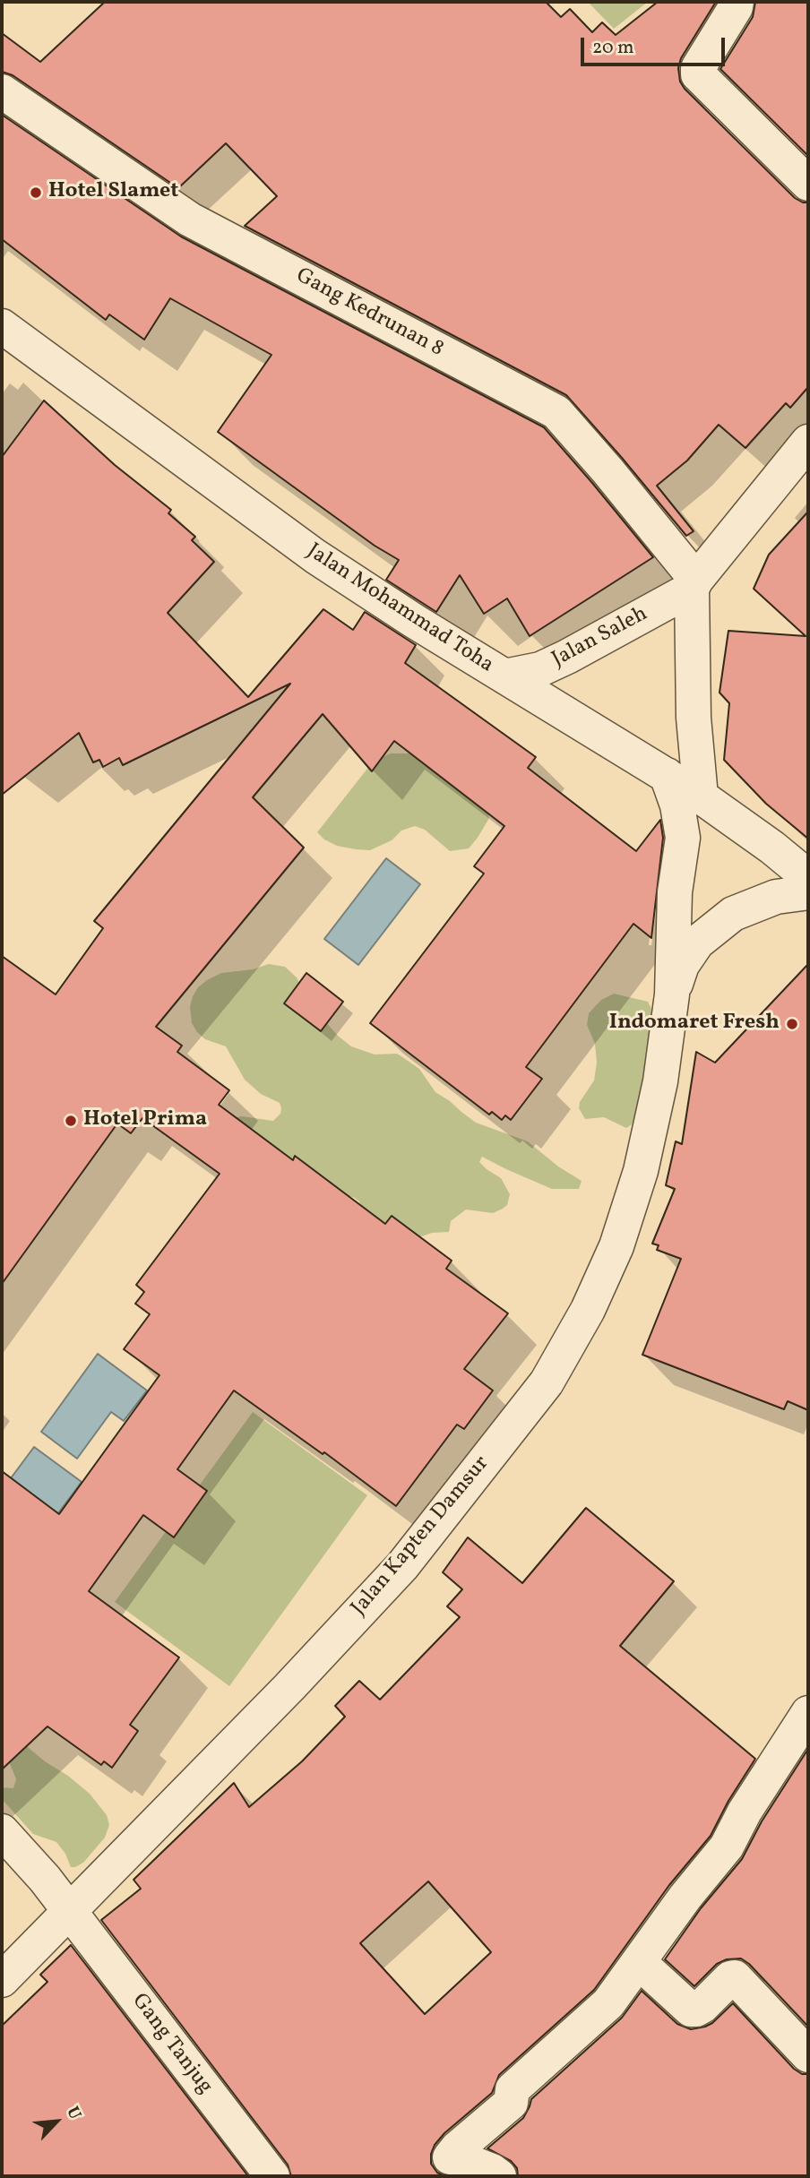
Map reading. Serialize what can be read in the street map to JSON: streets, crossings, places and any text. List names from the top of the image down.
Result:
{
  "streets": {
    "street": [
      "Gang Kedrunan 8",
      "Jalan Mohammad Toha",
      "Jalan Saleh",
      "Jalan Kapten Damsur",
      "Gang Tanjug"
    ]
  },
  "crossings": [
    ["Gang Kedrunan 8", "Jalan Saleh"],
    ["Jalan Mohammad Toha", "Jalan Saleh"],
    ["Jalan Kapten Damsur", "Gang Tanjug"]
  ],
  "places": ["Hotel Slamet", "Indomaret Fresh", "Hotel Prima"],
  "scale_bar": "20 m",
  "north": "top right"
}
